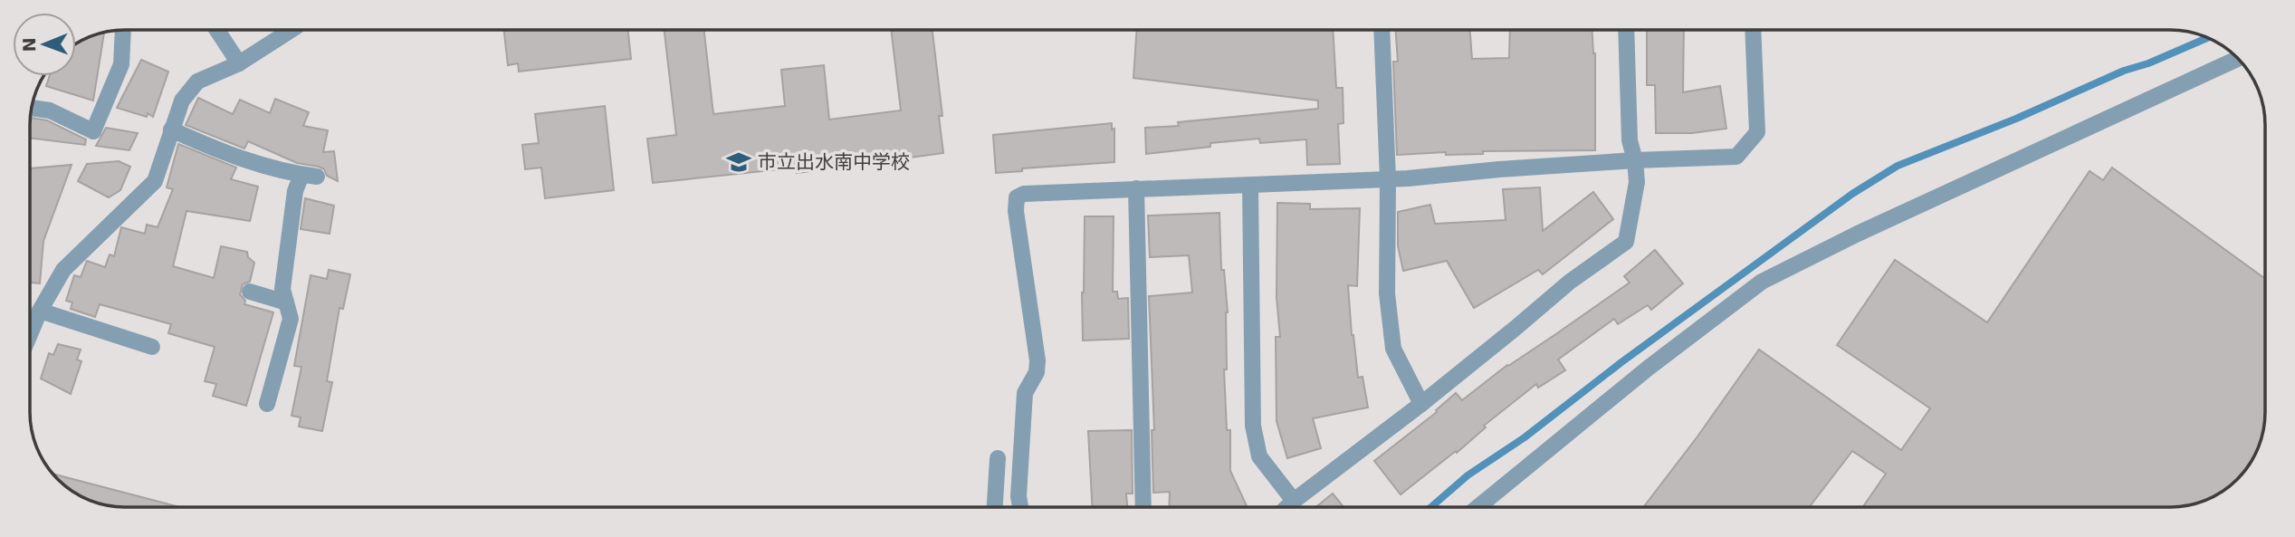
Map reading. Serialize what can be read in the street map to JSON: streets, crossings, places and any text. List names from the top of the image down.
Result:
{
  "places": {
    "school or university": ["市立出水南中学校"]
  },
  "north": "left"
}
